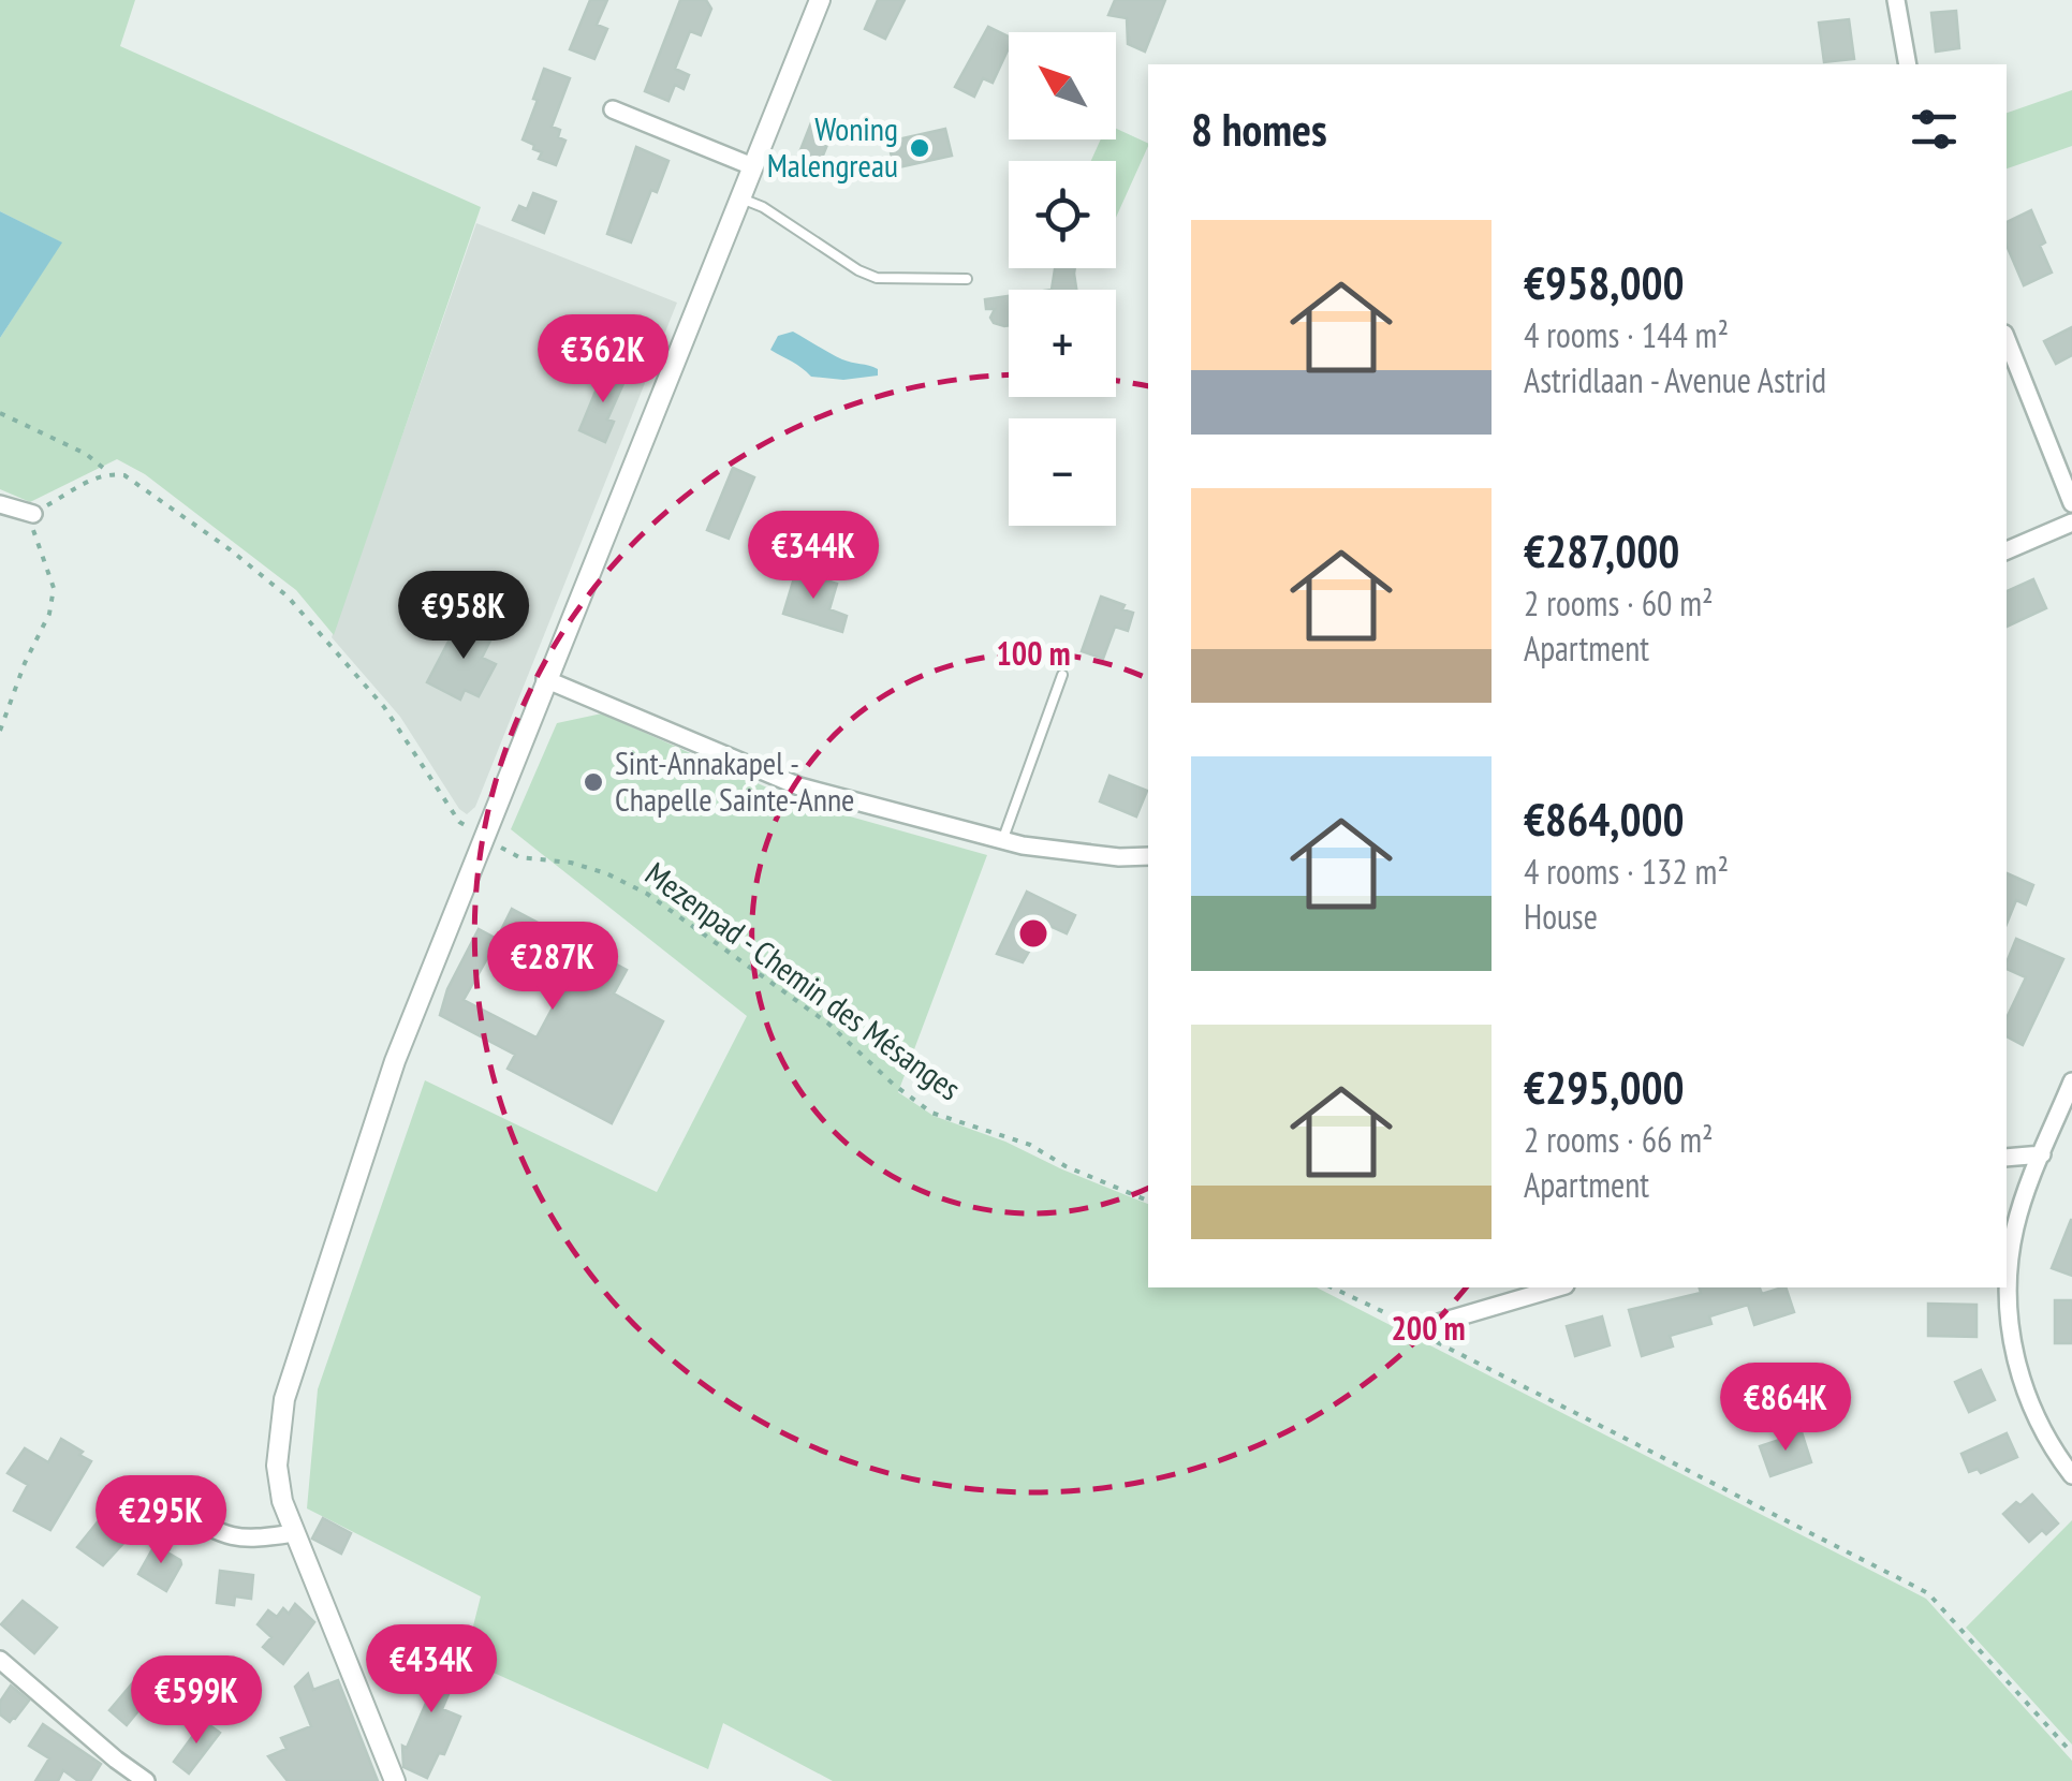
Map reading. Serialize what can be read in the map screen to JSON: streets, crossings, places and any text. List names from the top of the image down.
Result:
{
  "streets": {
    "path": ["Mezenpad - Chemin des Mésanges"]
  },
  "places": ["Woning Malengreau", "Sint-Annakapel - Chapelle Sainte-Anne"],
  "north": "top left",
  "page": {
    "map_buttons": ["+", "−"],
    "heading": "8 homes",
    "list": [
      {
        "name": "€958,000",
        "note": "4 rooms · 144 m² · Astridlaan - Avenue Astrid"
      },
      {
        "name": "€287,000",
        "note": "2 rooms · 60 m² · Apartment"
      },
      {
        "name": "€864,000",
        "note": "4 rooms · 132 m² · House"
      },
      {
        "name": "€295,000",
        "note": "2 rooms · 66 m² · Apartment"
      }
    ],
    "price": [
      "€362K",
      "€344K",
      "€958K",
      "€287K",
      "€864K",
      "€295K",
      "€434K",
      "€599K"
    ]
  },
  "rings": ["100 m", "200 m"]
}
